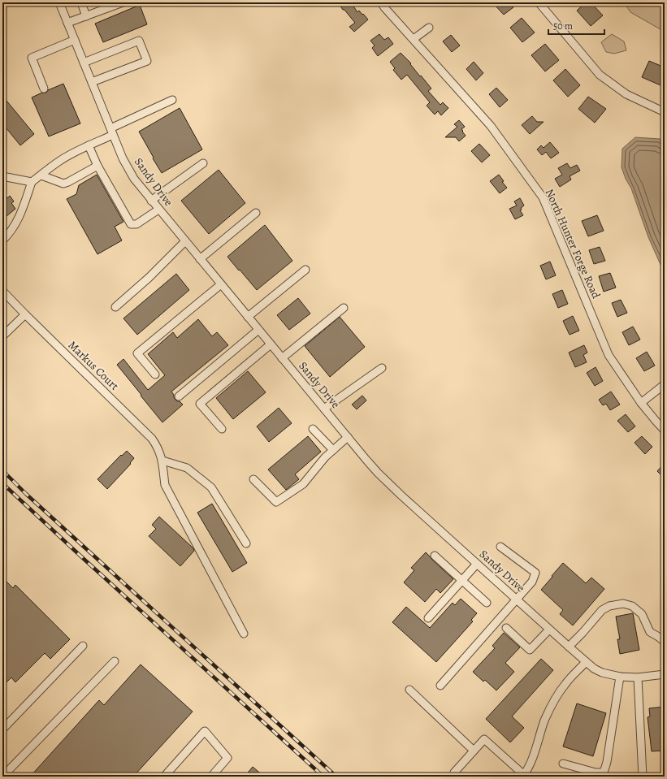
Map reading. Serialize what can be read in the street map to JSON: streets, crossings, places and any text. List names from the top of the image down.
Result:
{
  "streets": {
    "street": ["Sandy Drive", "North Hunter Forge Road", "Markus Court"]
  },
  "scale_bar": "50 m"
}
